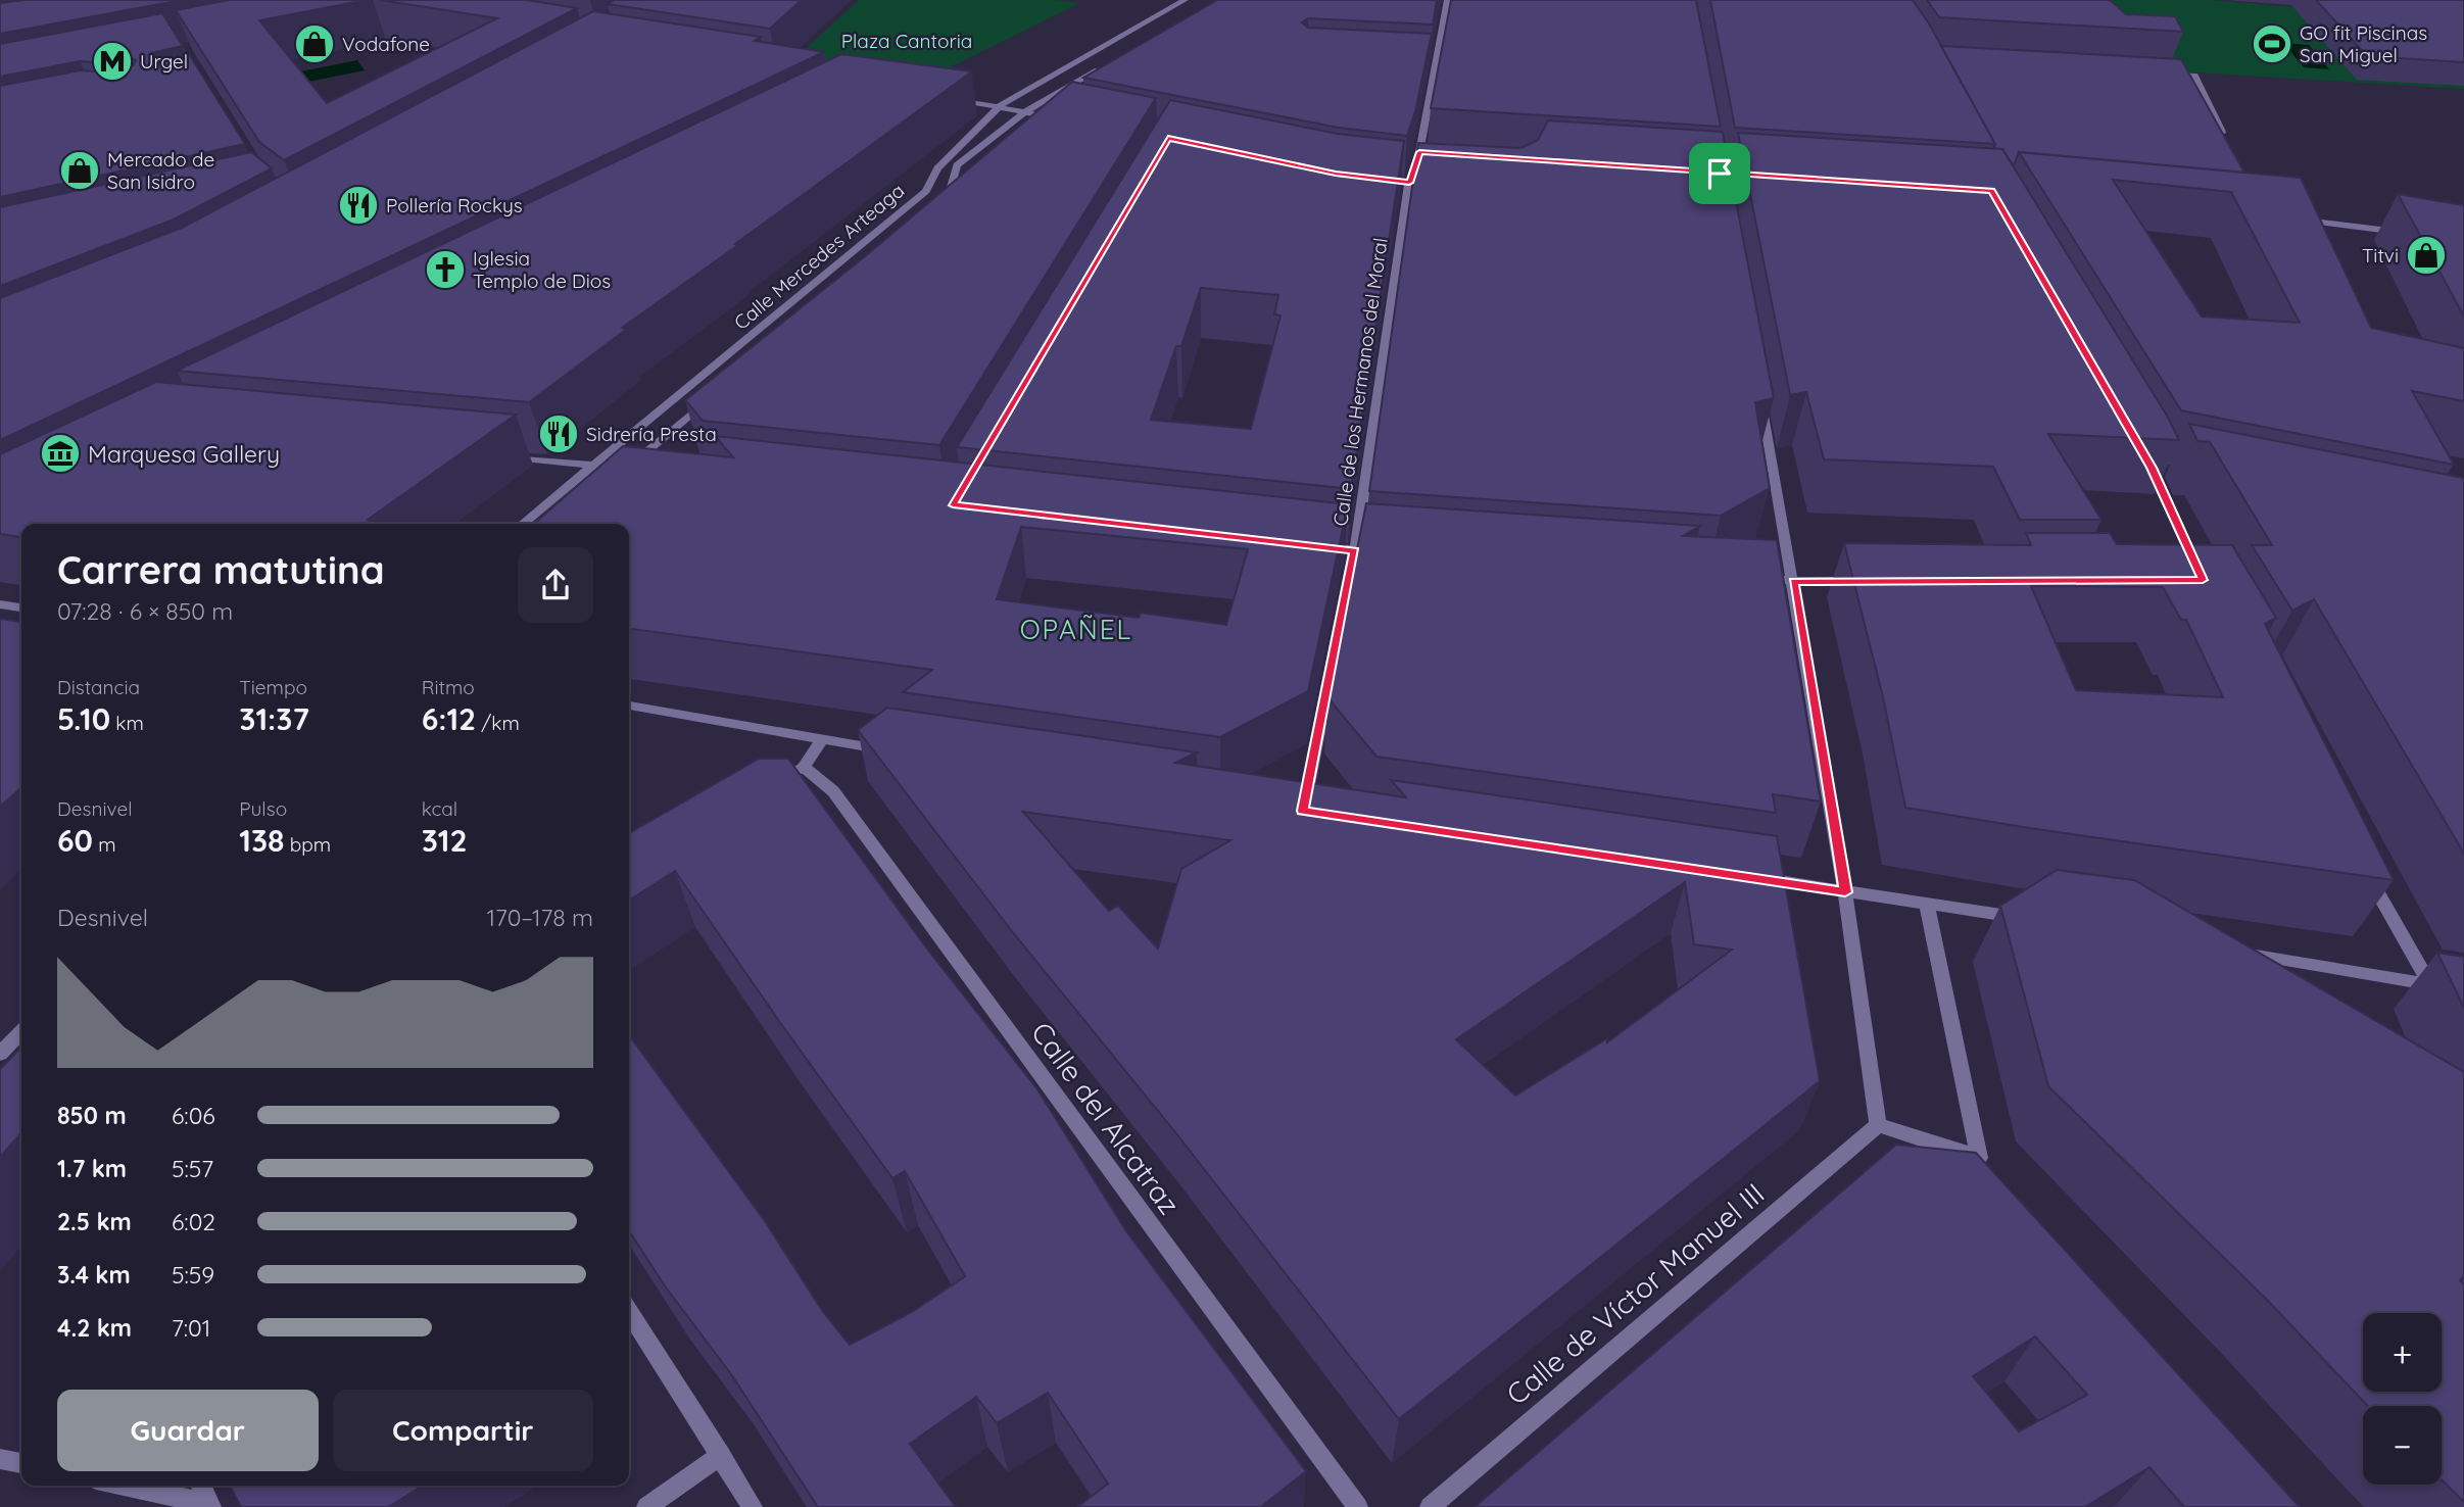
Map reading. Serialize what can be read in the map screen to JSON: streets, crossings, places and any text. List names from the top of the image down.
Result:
{
  "streets": {
    "street": [
      "Calle Mercedes Arteaga",
      "Calle de los Hermanos del Moral",
      "Calle del Alcatraz",
      "Calle de Víctor Manuel III"
    ]
  },
  "districts": ["OPAÑEL"],
  "parks": ["Plaza Cantoria"],
  "places": {
    "shop": ["Vodafone", "Mercado de San Isidro", "Titvi"],
    "sports": ["GO fit Piscinas San Miguel"],
    "metro station": ["Urgel"],
    "restaurant": ["Pollería Rockys", "Sidrería Presta"],
    "church": ["Iglesia Templo de Dios"],
    "museum": ["Marquesa Gallery"]
  },
  "page": {
    "heading": ["Carrera matutina", "07:28 · 6 × 850 m"],
    "stats": [
      ["Distancia", "5.10 km"],
      ["Tiempo", "31:37"],
      ["Ritmo", "6:12 /km"],
      ["Desnivel", "60 m"],
      ["Pulso", "138 bpm"],
      ["kcal", "312"]
    ],
    "chart": ["Desnivel", "170–178 m"],
    "list": [
      {
        "name": "850 m",
        "note": "6:06"
      },
      {
        "name": "1.7 km",
        "note": "5:57"
      },
      {
        "name": "2.5 km",
        "note": "6:02"
      },
      {
        "name": "3.4 km",
        "note": "5:59"
      },
      {
        "name": "4.2 km",
        "note": "7:01"
      }
    ],
    "map_buttons": ["+", "−"],
    "buttons": ["Guardar", "Compartir"]
  }
}
